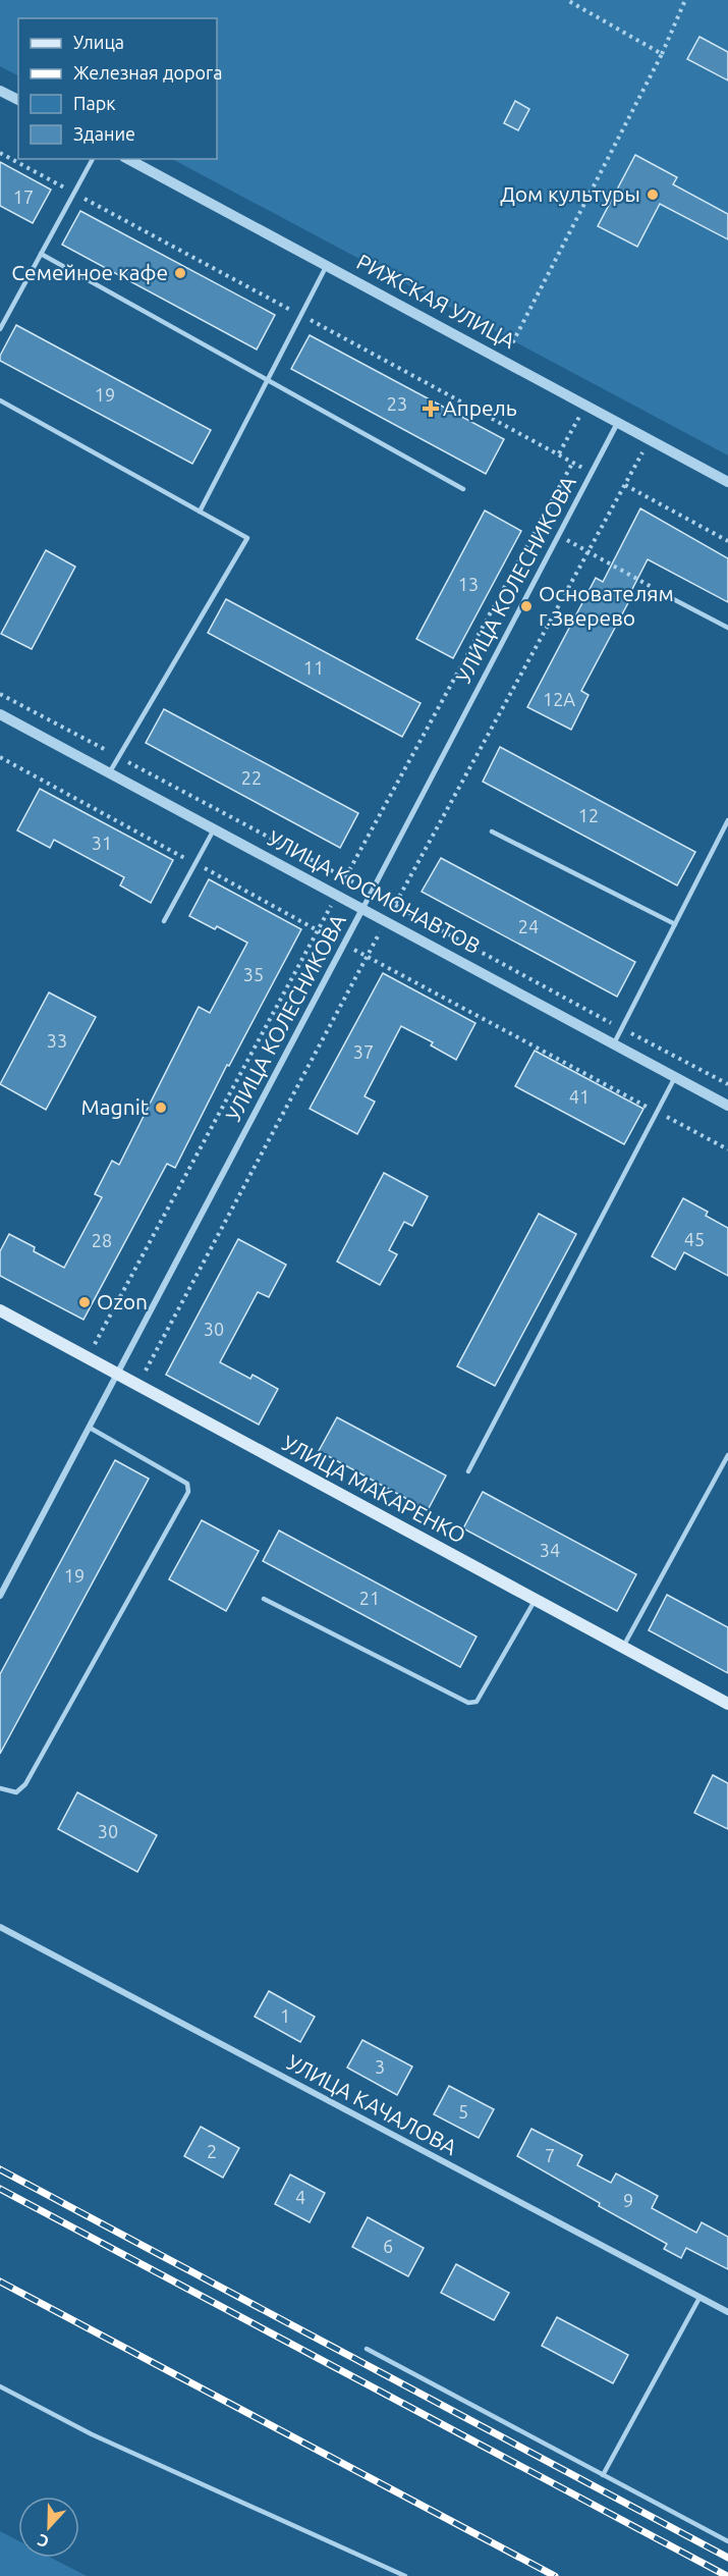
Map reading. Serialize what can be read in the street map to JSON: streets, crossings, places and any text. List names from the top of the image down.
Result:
{
  "streets": {
    "main road": ["УЛИЦА МАКАРЕНКО"],
    "street": [
      "РИЖСКАЯ УЛИЦА",
      "УЛИЦА КОЛЕСНИКОВА",
      "УЛИЦА КОСМОНАВТОВ",
      "УЛИЦА КАЧАЛОВА"
    ]
  },
  "crossings": [
    ["РИЖСКАЯ УЛИЦА", "УЛИЦА КОЛЕСНИКОВА"],
    ["УЛИЦА КОЛЕСНИКОВА", "УЛИЦА КОСМОНАВТОВ"],
    ["УЛИЦА КОЛЕСНИКОВА", "УЛИЦА МАКАРЕНКО"]
  ],
  "places": {
    "other": [
      "Дом культуры",
      "Семейное кафе",
      "Основателям г.Зверево",
      "Magnit",
      "Ozon"
    ],
    "health": ["Апрель"]
  },
  "house_numbers": [
    "17",
    "19",
    "23",
    "13",
    "11",
    "12А",
    "22",
    "12",
    "31",
    "24",
    "35",
    "33",
    "37",
    "41",
    "45",
    "28",
    "30",
    "34",
    "19",
    "21",
    "30",
    "1",
    "3",
    "5",
    "2",
    "7",
    "4",
    "9",
    "6"
  ],
  "legend": [
    "Улица",
    "Железная дорога",
    "Парк",
    "Здание"
  ],
  "north": "bottom"
}
